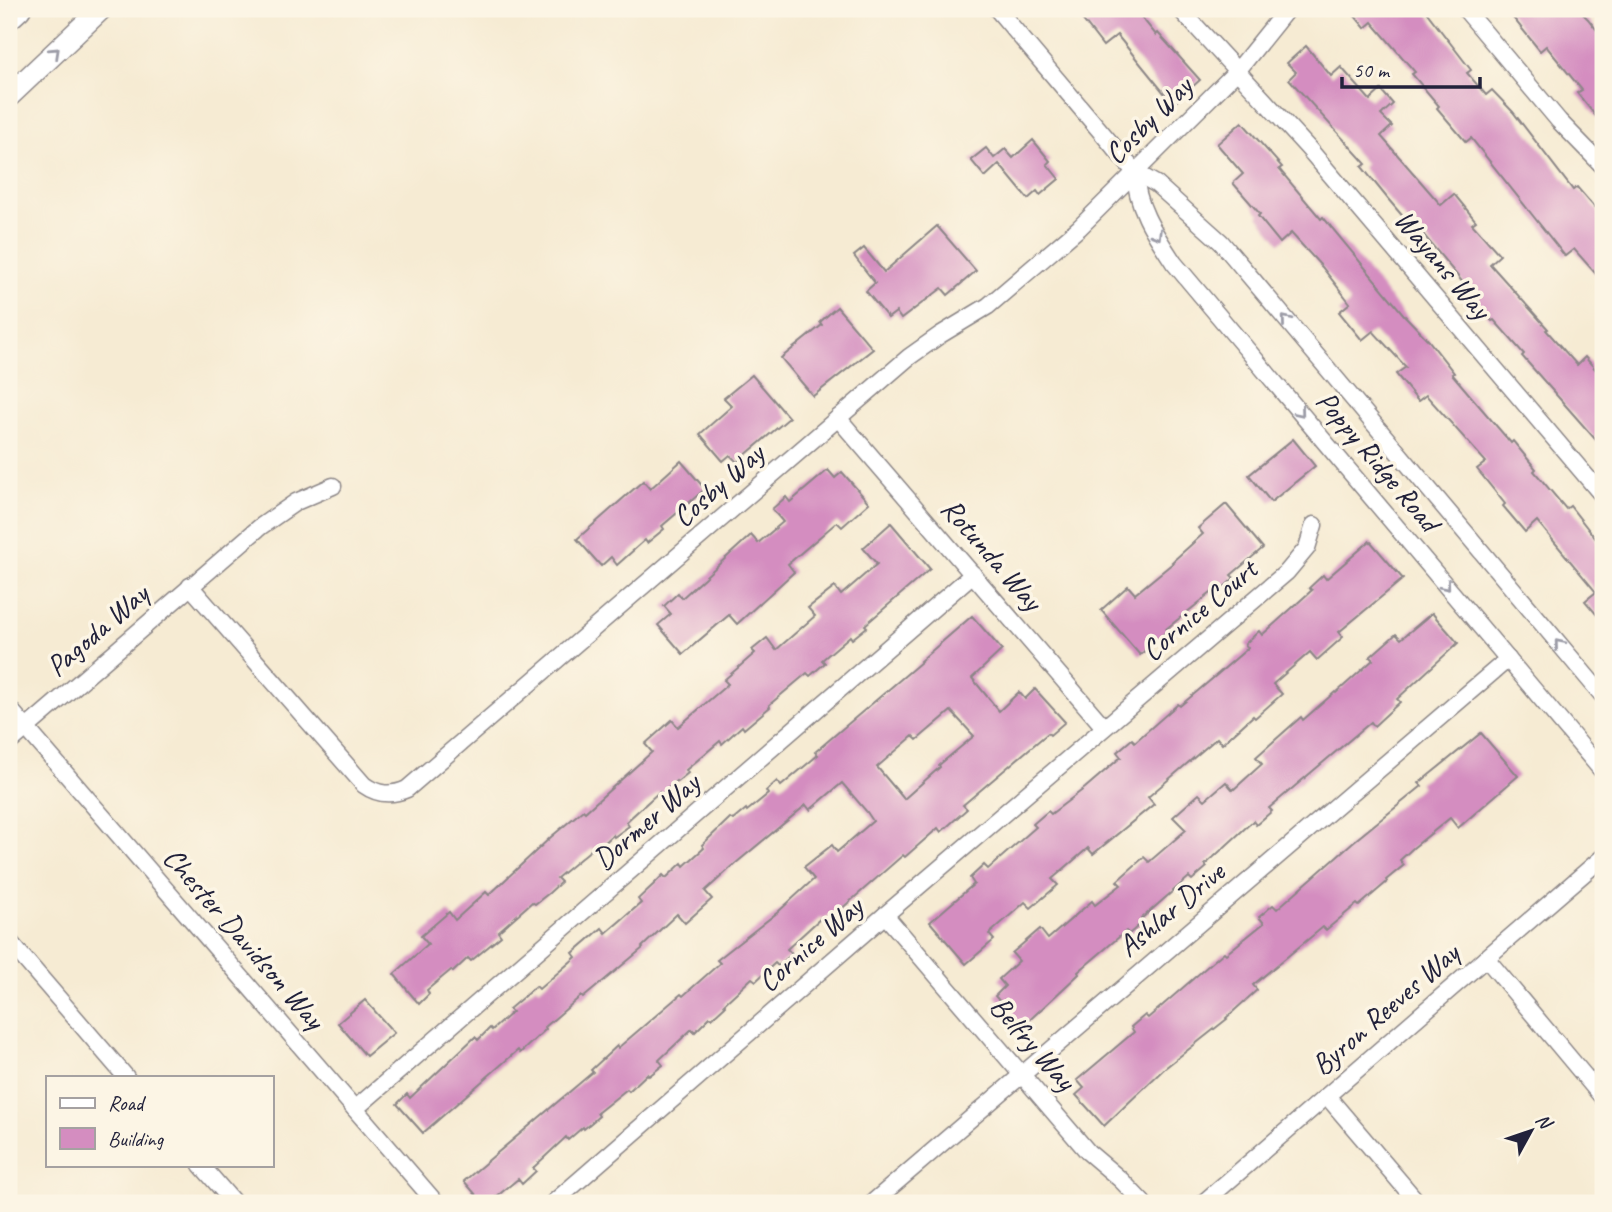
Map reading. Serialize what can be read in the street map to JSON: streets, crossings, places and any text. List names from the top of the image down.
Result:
{
  "streets": {
    "street": [
      "Cosby Way",
      "Wayans Way",
      "Poppy Ridge Road",
      "Rotunda Way",
      "Cornice Court",
      "Pagoda Way",
      "Dormer Way",
      "Ashlar Drive",
      "Chester Davidson Way",
      "Cornice Way",
      "Byron Reeves Way",
      "Belfry Way"
    ]
  },
  "crossings": [
    ["Cosby Way", "Wayans Way"],
    ["Cosby Way", "Poppy Ridge Road"],
    ["Cosby Way", "Rotunda Way"],
    ["Cosby Way", "Pagoda Way"],
    ["Poppy Ridge Road", "Ashlar Drive"],
    ["Rotunda Way", "Cornice Court"],
    ["Rotunda Way", "Dormer Way"],
    ["Rotunda Way", "Cornice Way"],
    ["Cornice Court", "Cornice Way"],
    ["Pagoda Way", "Chester Davidson Way"],
    ["Dormer Way", "Chester Davidson Way"],
    ["Ashlar Drive", "Belfry Way"],
    ["Cornice Way", "Belfry Way"]
  ],
  "legend": ["Road", "Building"],
  "scale_bar": "50 m",
  "north": "top right"
}
